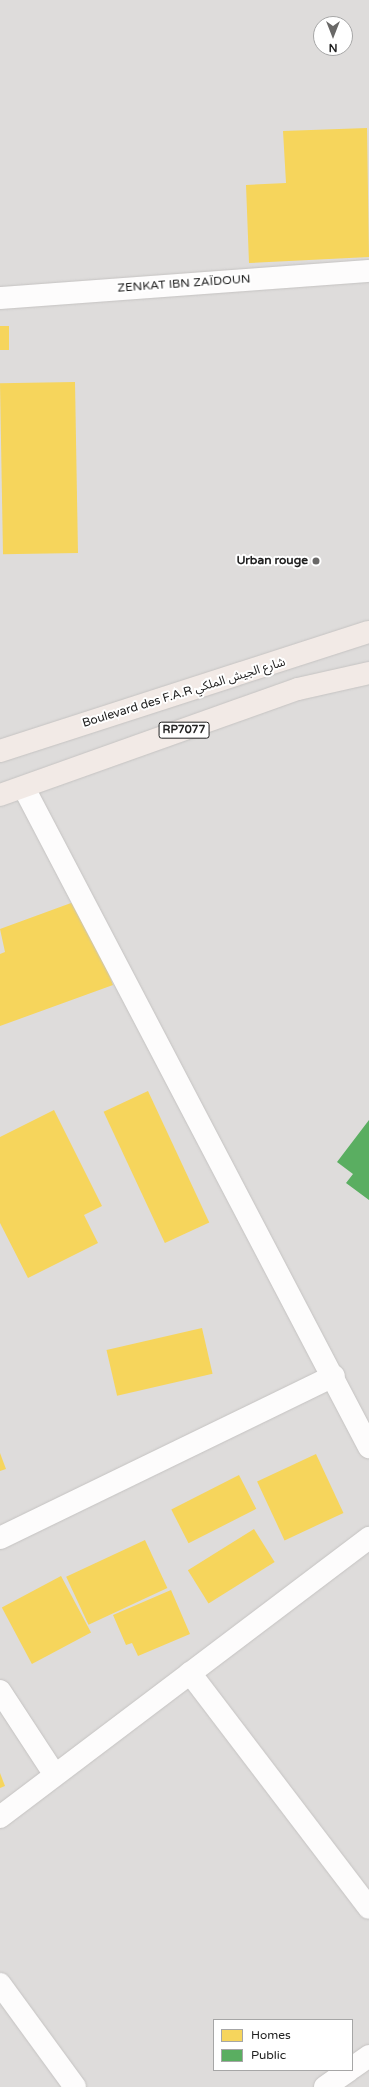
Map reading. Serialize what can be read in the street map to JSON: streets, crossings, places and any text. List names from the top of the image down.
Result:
{
  "streets": {
    "main road": ["Boulevard des F.A.R شارع الجيش الملكي", "RP7077"],
    "street": ["ZENKAT IBN ZAÏDOUN"]
  },
  "places": ["Urban rouge"],
  "legend": ["Homes", "Public"],
  "north": "bottom"
}
